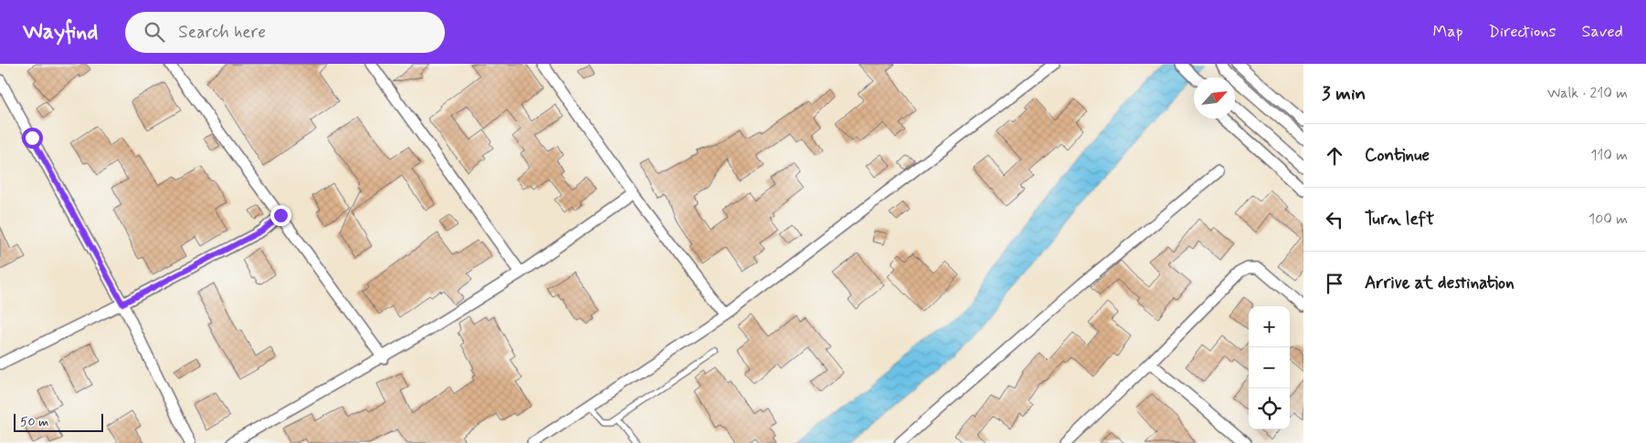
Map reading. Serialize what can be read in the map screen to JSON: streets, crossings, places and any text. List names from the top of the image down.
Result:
{
  "scale_bar": "50 m",
  "north": "top right",
  "page": {
    "header": "Wayfind",
    "search": "Search here",
    "nav": ["Map", "Directions", "Saved"],
    "heading": ["3 min", "Walk · 210 m"],
    "list": [
      ["Continue", "110 m"],
      ["Turn left", "100 m"],
      "Arrive at destination"
    ],
    "map_buttons": ["+", "−"],
    "scale": "50 m"
  }
}
